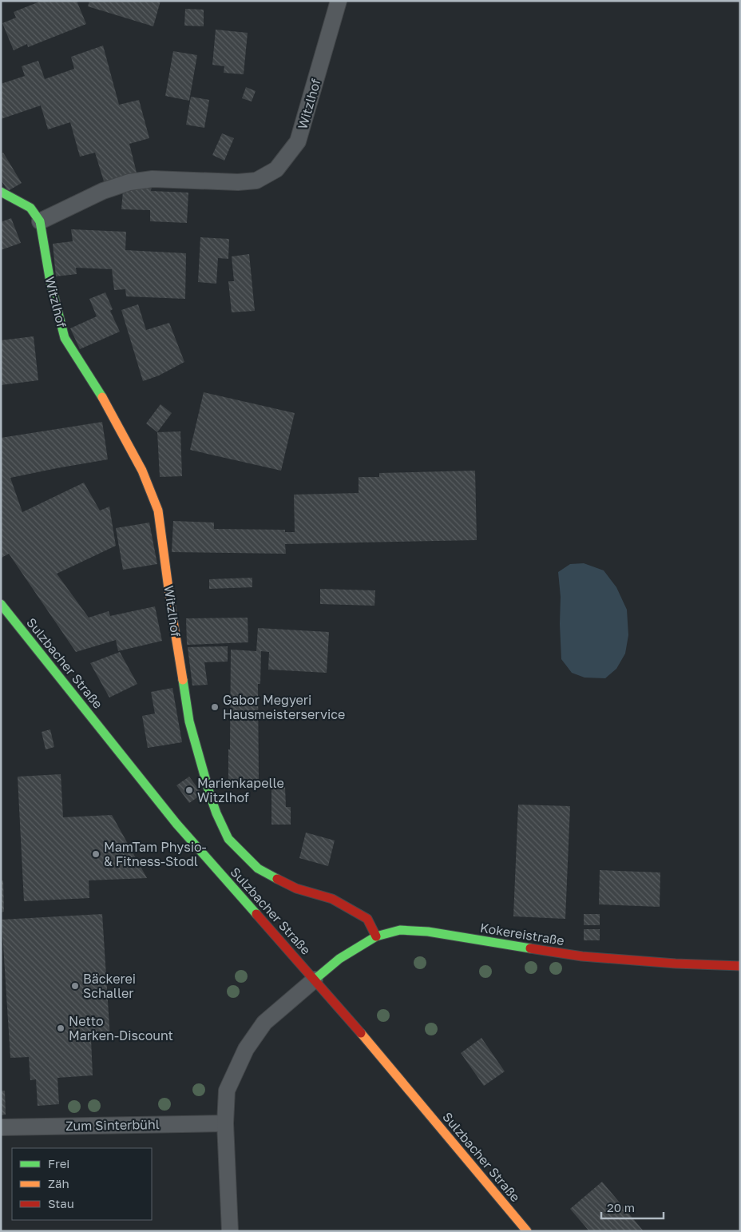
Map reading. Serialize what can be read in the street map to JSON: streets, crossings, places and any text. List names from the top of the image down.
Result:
{
  "streets": {
    "street": [
      "Witzlhof",
      "Sulzbacher Straße",
      "Kokereistraße",
      "Zum Sinterbühl"
    ]
  },
  "crossings": [
    ["Witzlhof", "Kokereistraße"],
    ["Sulzbacher Straße", "Kokereistraße"]
  ],
  "places": [
    "Gabor Megyeri Hausmeisterservice",
    "Marienkapelle Witzlhof",
    "MamTam Physio- & Fitness-Stodl",
    "Bäckerei Schaller",
    "Netto Marken-Discount"
  ],
  "legend": ["Frei", "Zäh", "Stau"],
  "scale_bar": "20 m"
}
